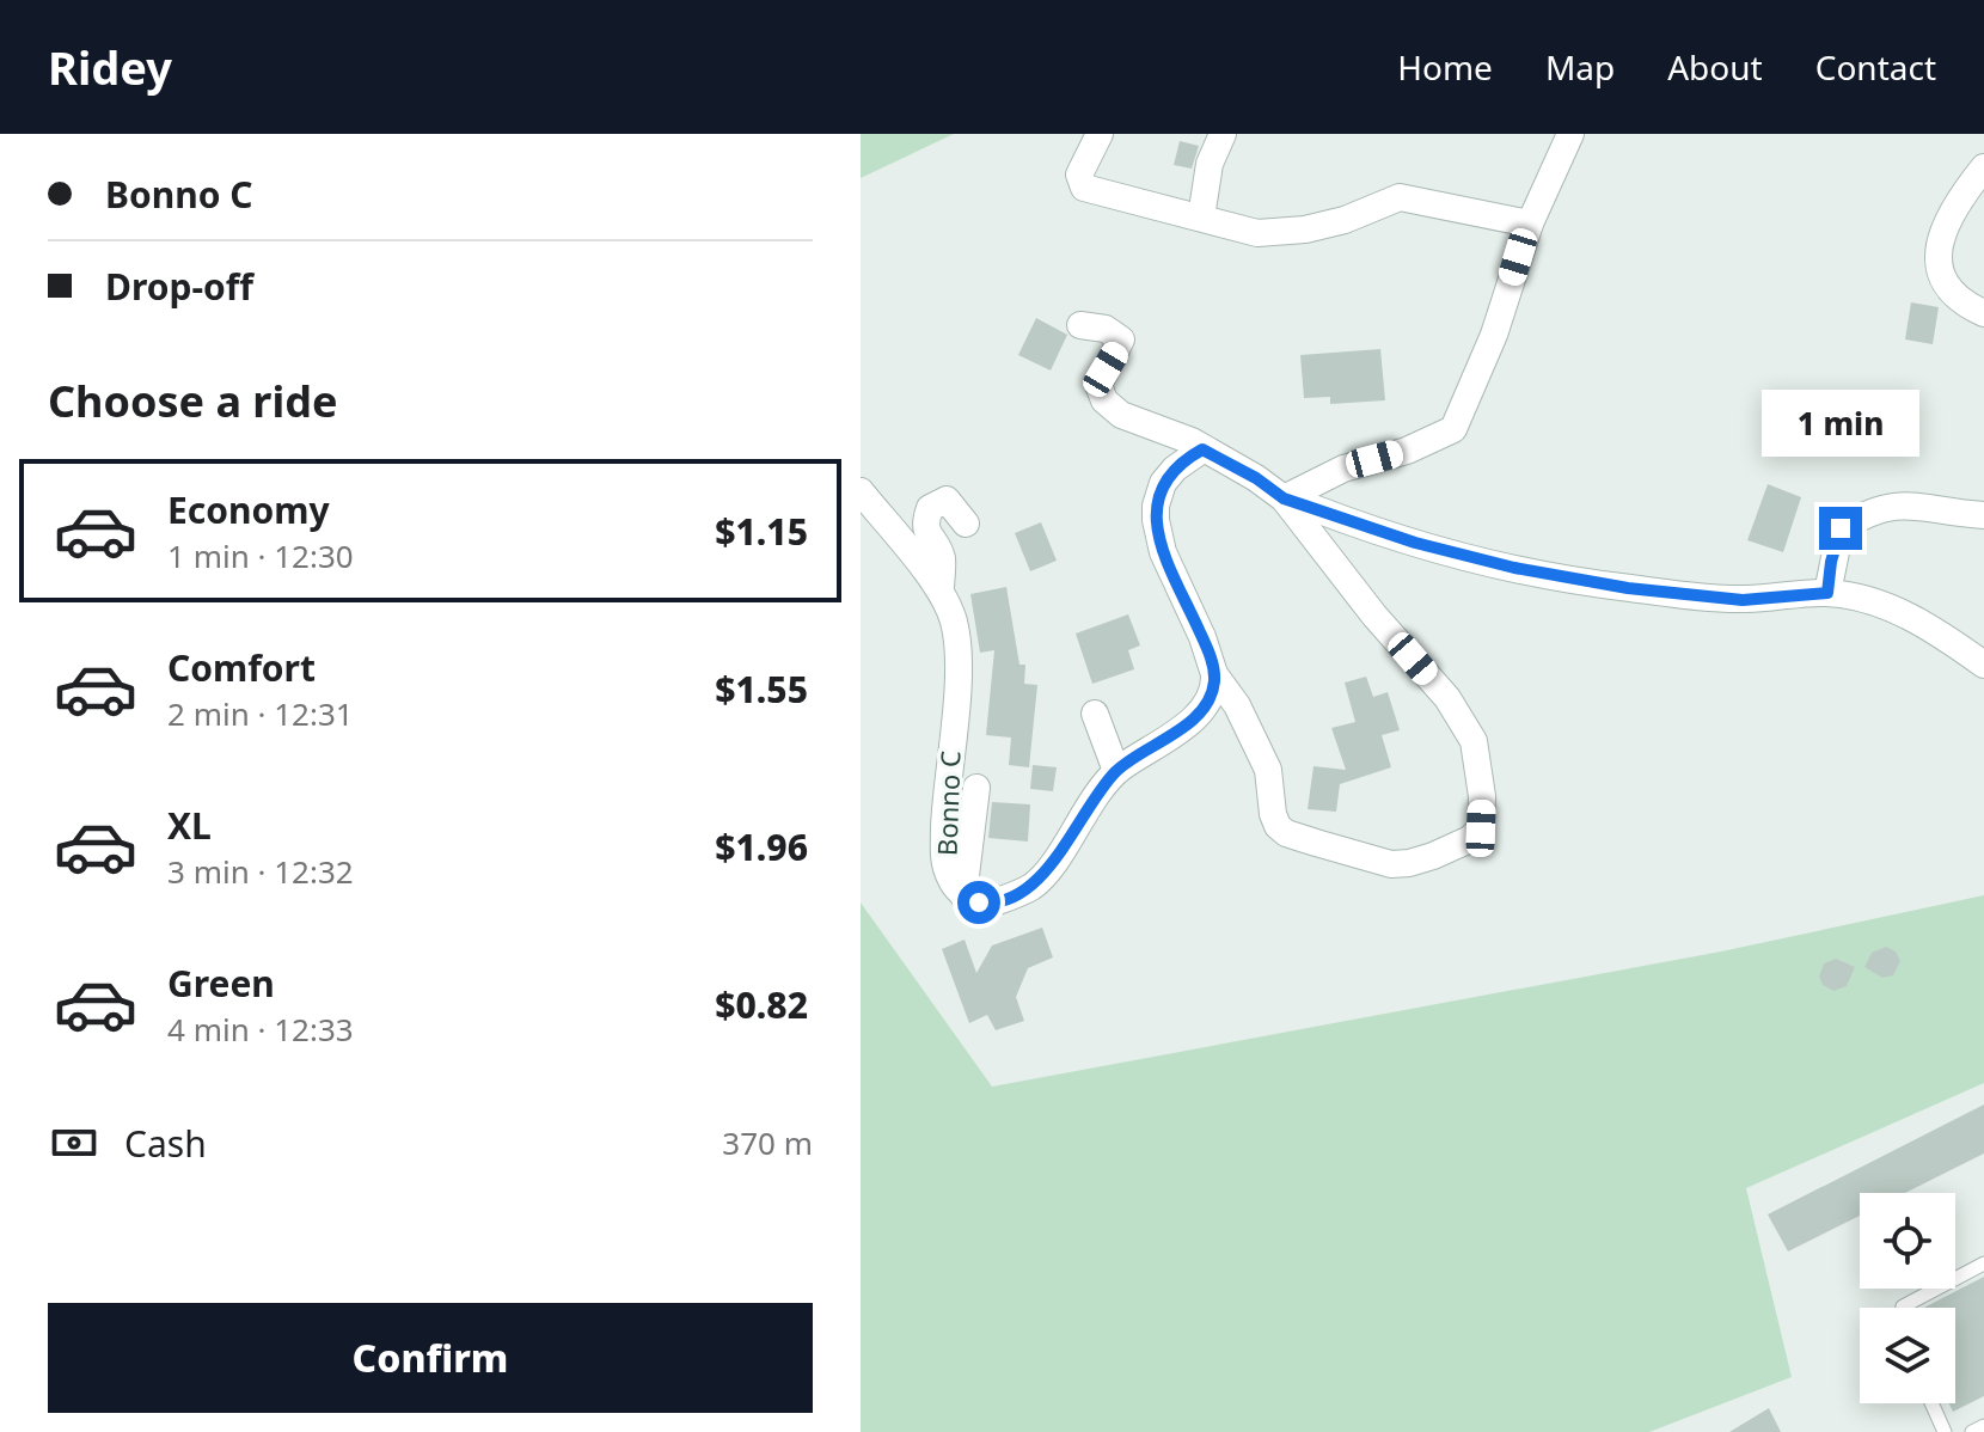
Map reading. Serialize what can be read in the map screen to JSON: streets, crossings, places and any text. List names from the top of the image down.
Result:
{
  "streets": {
    "street": ["Bonno C"]
  },
  "page": {
    "header": "Ridey",
    "nav": [
      "Home",
      "Map",
      "About",
      "Contact"
    ],
    "banner": ["Bonno C", "Drop-off"],
    "heading": "Choose a ride",
    "bubble": "1 min",
    "list": [
      {
        "name": "Economy",
        "note": "1 min · 12:30",
        "value": "$1.15"
      },
      {
        "name": "Comfort",
        "note": "2 min · 12:31",
        "value": "$1.55"
      },
      {
        "name": "XL",
        "note": "3 min · 12:32",
        "value": "$1.96"
      },
      {
        "name": "Green",
        "note": "4 min · 12:33",
        "value": "$0.82"
      }
    ],
    "pay": ["Cash", "370 m"],
    "buttons": "Confirm"
  }
}
